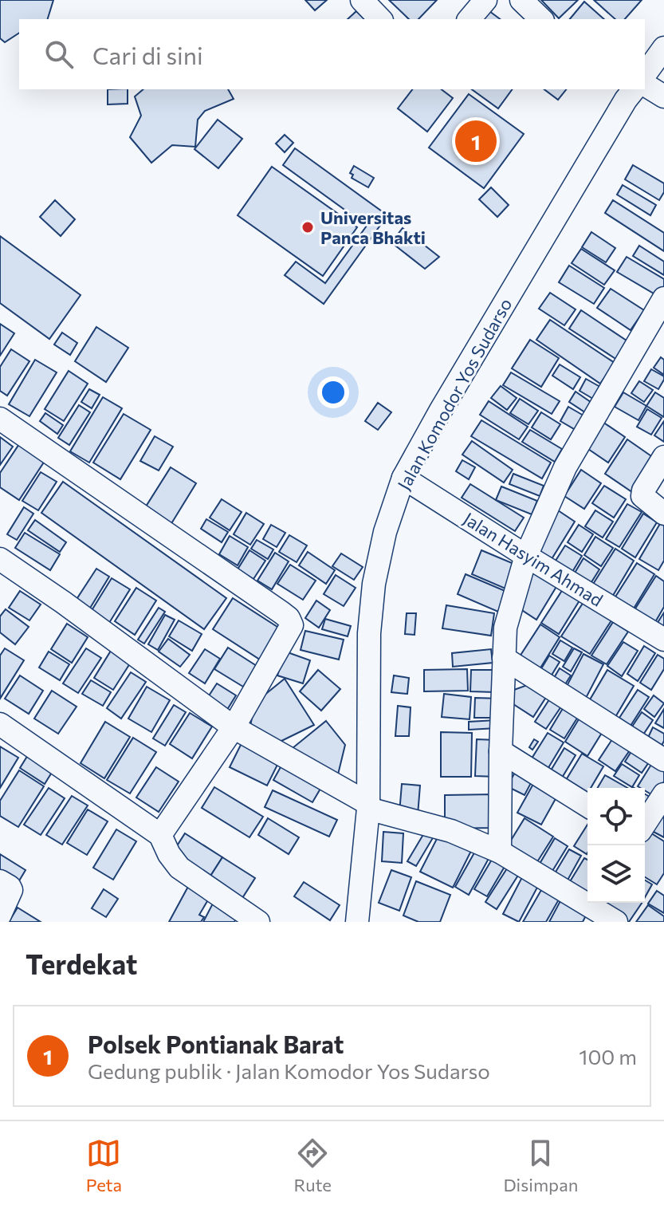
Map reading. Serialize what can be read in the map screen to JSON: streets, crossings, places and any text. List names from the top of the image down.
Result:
{
  "streets": {
    "street": ["Jalan Komodor Yos Sudarso", "Jalan Hasyim Ahmad"]
  },
  "crossings": [
    ["Jalan Komodor Yos Sudarso", "Jalan Hasyim Ahmad"]
  ],
  "places": ["Universitas Panca Bhakti"],
  "page": {
    "search": "Cari di sini",
    "pins": "1",
    "heading": "Terdekat",
    "list": [
      {
        "mark": "1",
        "name": "Polsek Pontianak Barat",
        "note": "Gedung publik · Jalan Komodor Yos Sudarso",
        "value": "100 m"
      }
    ],
    "nav": ["Peta", "Rute", "Disimpan"]
  }
}
